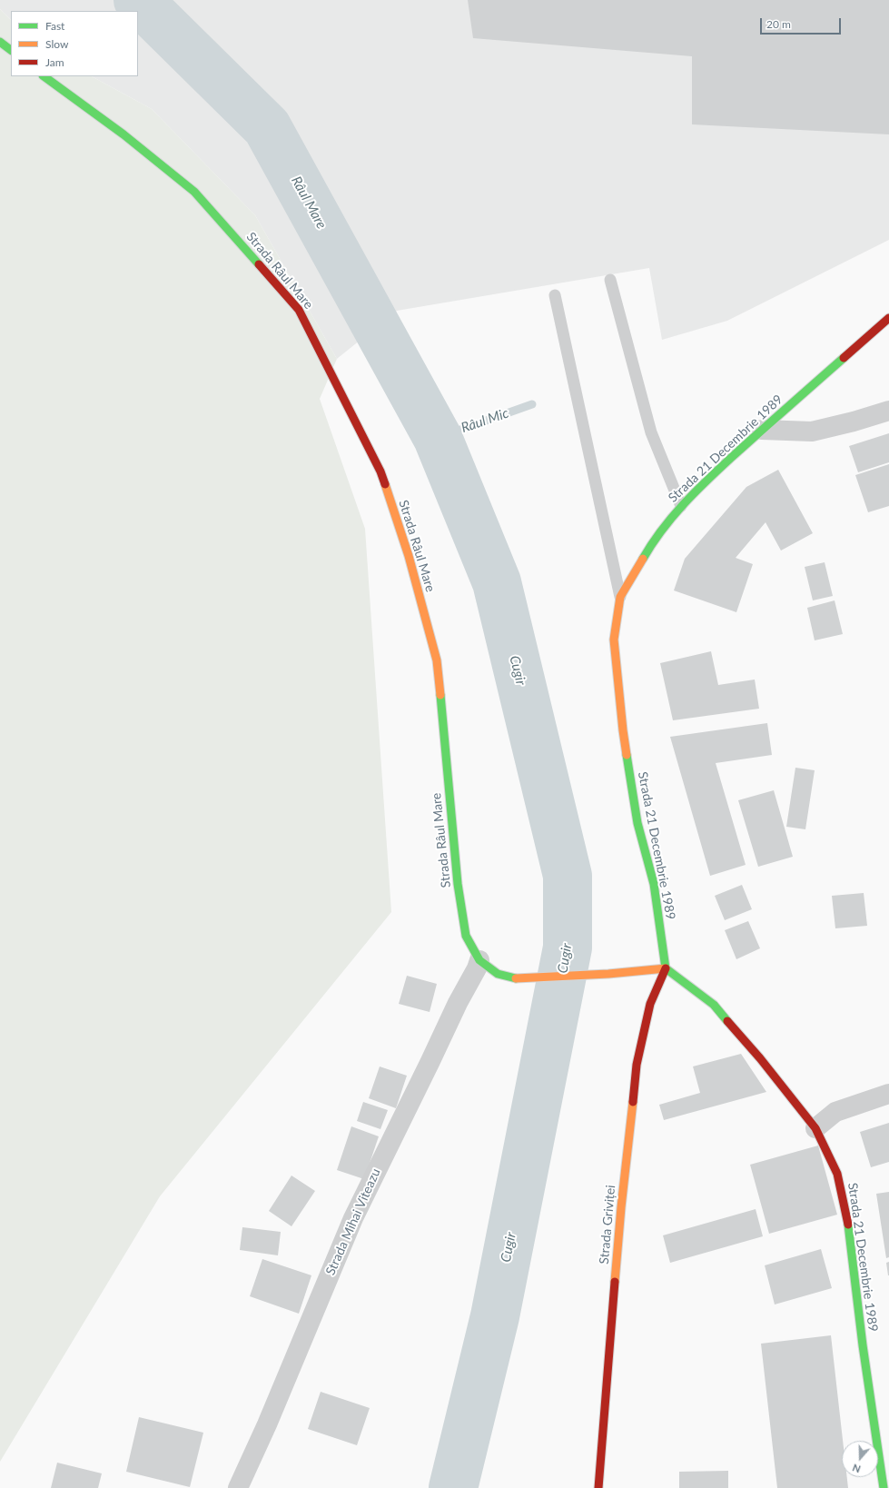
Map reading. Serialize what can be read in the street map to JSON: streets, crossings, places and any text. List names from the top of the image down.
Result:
{
  "streets": {
    "street": [
      "Strada Râul Mare",
      "Strada 21 Decembrie 1989",
      "Strada Mihai Viteazu",
      "Strada Griviței"
    ]
  },
  "crossings": [
    ["Strada Râul Mare", "Strada 21 Decembrie 1989"],
    ["Strada Râul Mare", "Strada Mihai Viteazu"],
    ["Strada Râul Mare", "Strada Griviței"],
    ["Strada 21 Decembrie 1989", "Strada Griviței"]
  ],
  "water": ["Râul Mare", "Râul Mic", "Cugir"],
  "legend": ["Fast", "Slow", "Jam"],
  "scale_bar": "20 m",
  "north": "bottom"
}
